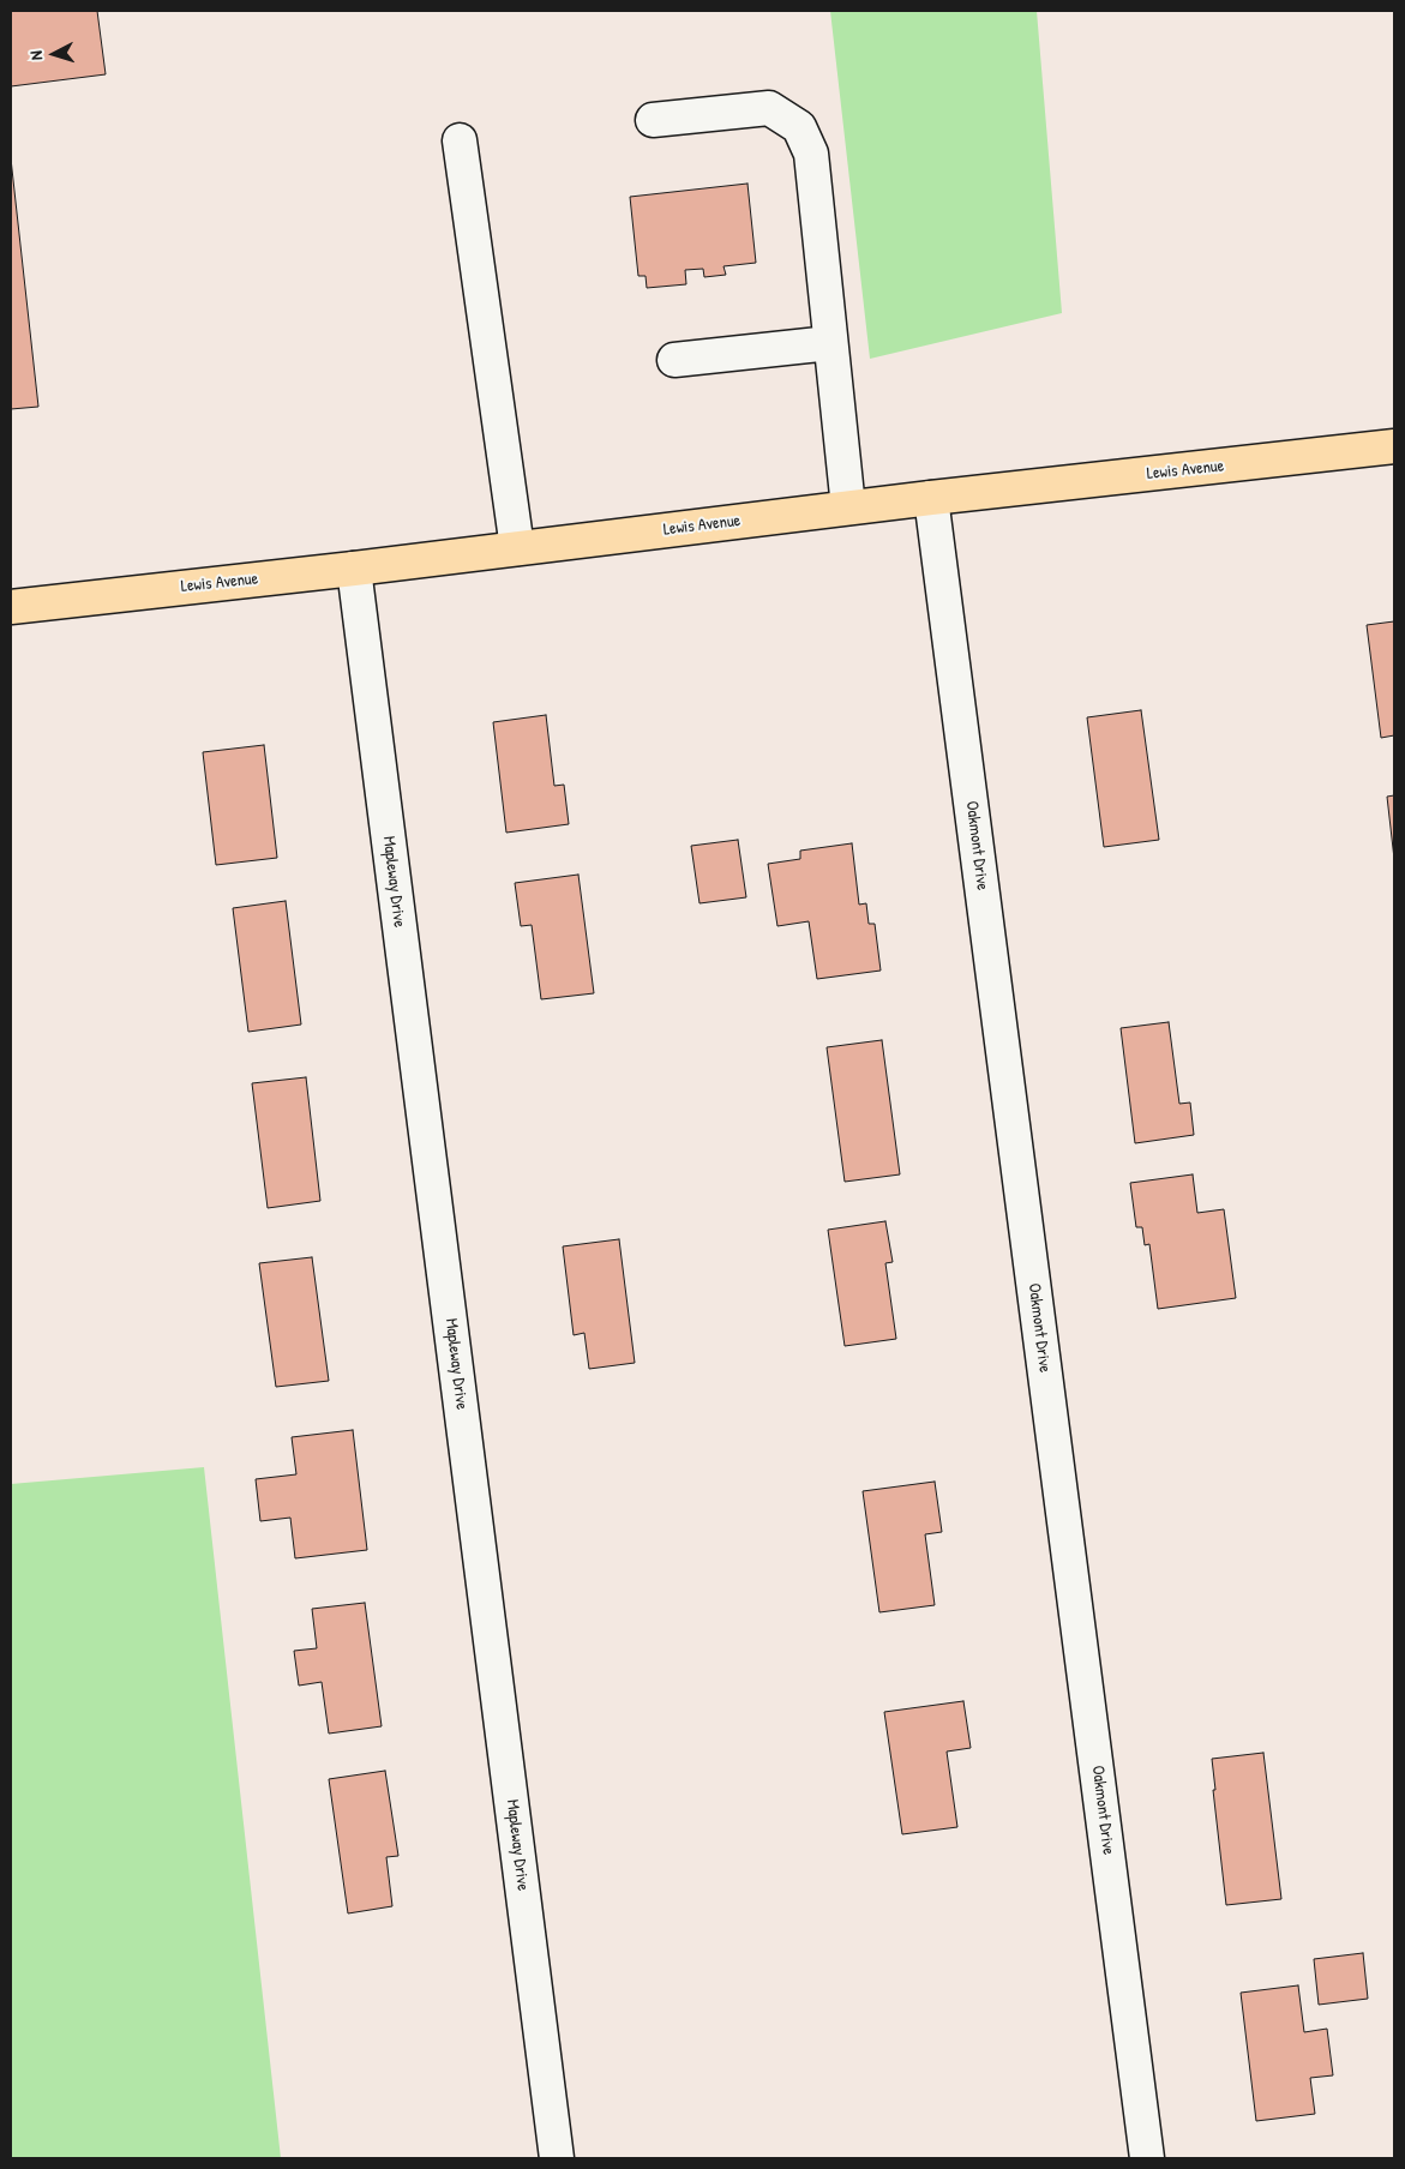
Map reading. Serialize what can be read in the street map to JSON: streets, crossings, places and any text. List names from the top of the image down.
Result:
{
  "streets": {
    "main road": ["Lewis Avenue"],
    "street": ["Oakmont Drive", "Mapleway Drive"]
  },
  "crossings": [
    ["Lewis Avenue", "Oakmont Drive"],
    ["Lewis Avenue", "Mapleway Drive"]
  ],
  "north": "left"
}
